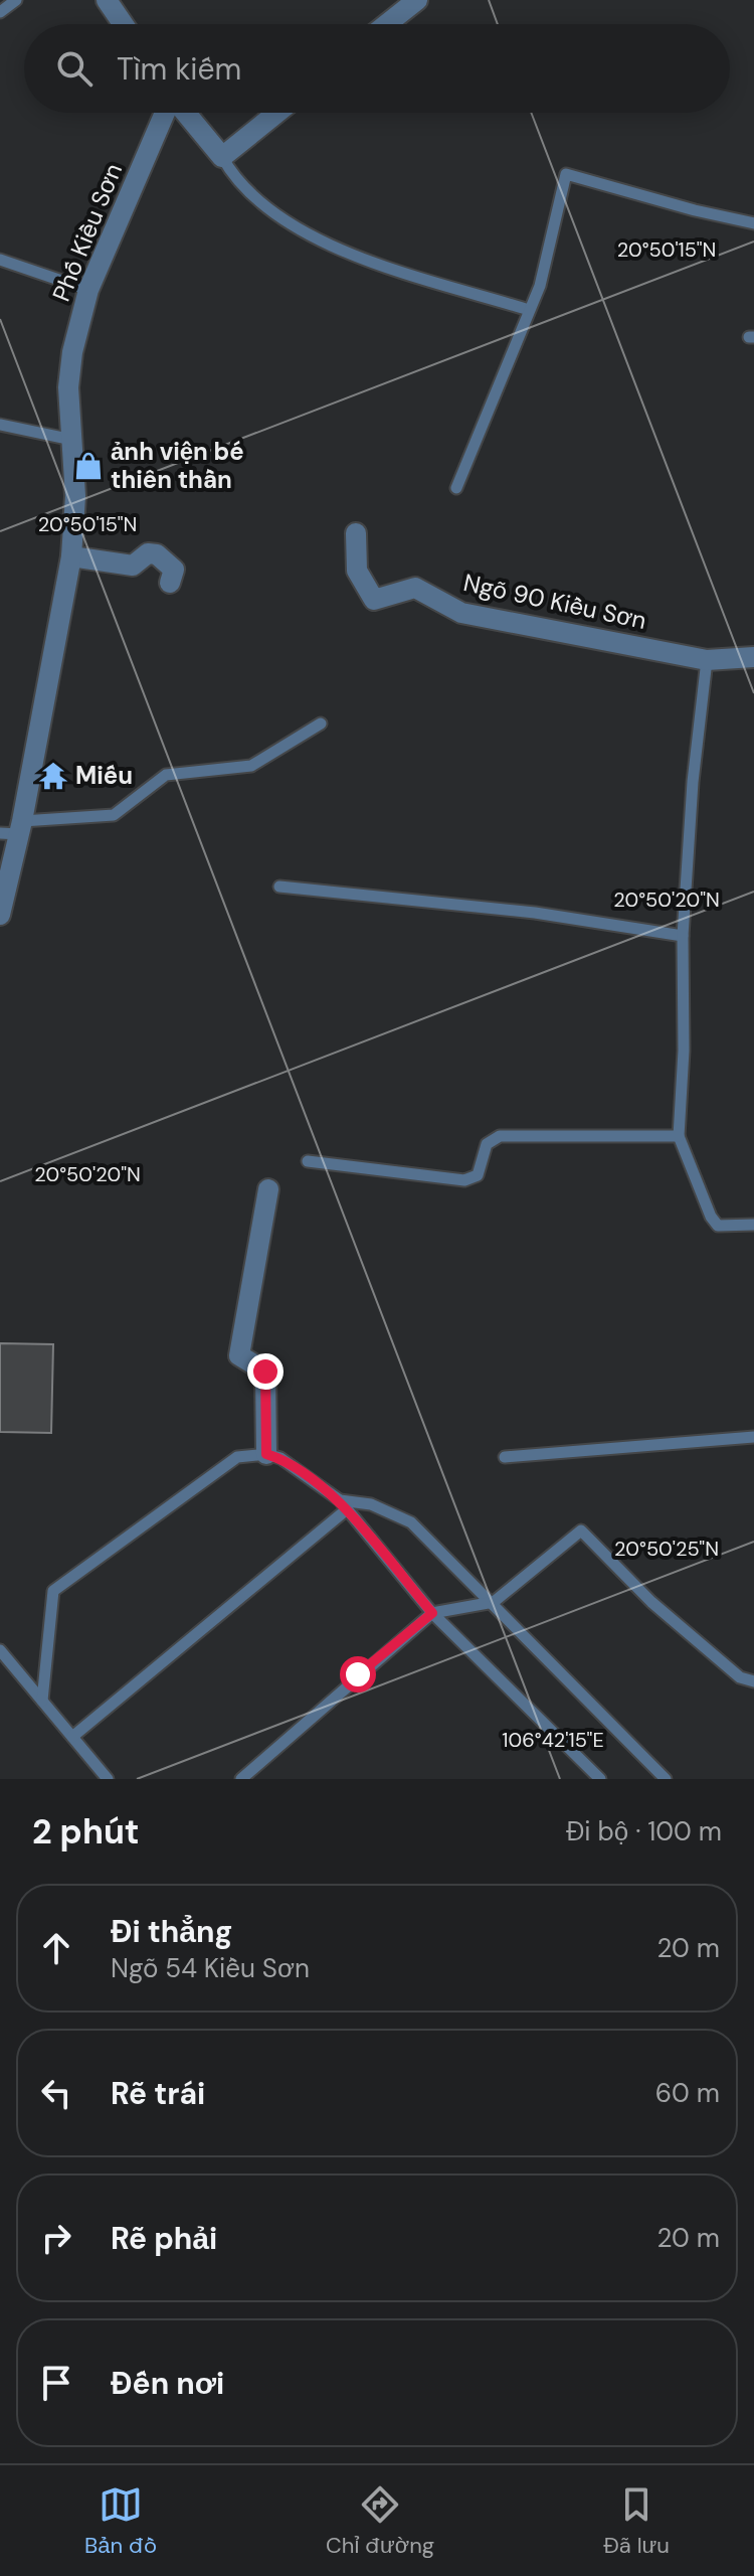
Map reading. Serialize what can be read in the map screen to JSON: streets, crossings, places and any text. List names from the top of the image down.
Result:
{
  "streets": {
    "street": ["Phố Kiều Sơn", "Ngõ 90 Kiều Sơn"]
  },
  "places": {
    "shop": ["ảnh viện bé thiên thần"],
    "temple": ["Miếu"]
  },
  "page": {
    "search": "Tìm kiếm",
    "heading": ["2 phút", "Đi bộ · 100 m"],
    "list": [
      ["Đi thẳng", "Ngõ 54 Kiều Sơn", "20 m"],
      ["Rẽ trái", "60 m"],
      ["Rẽ phải", "20 m"],
      "Đến nơi"
    ],
    "nav": ["Bản đồ", "Chỉ đường", "Đã lưu"]
  },
  "coordinates": [
    "20°50'15\"N",
    "20°50'20\"N",
    "20°50'25\"N",
    "106°42'15\"E"
  ]
}
